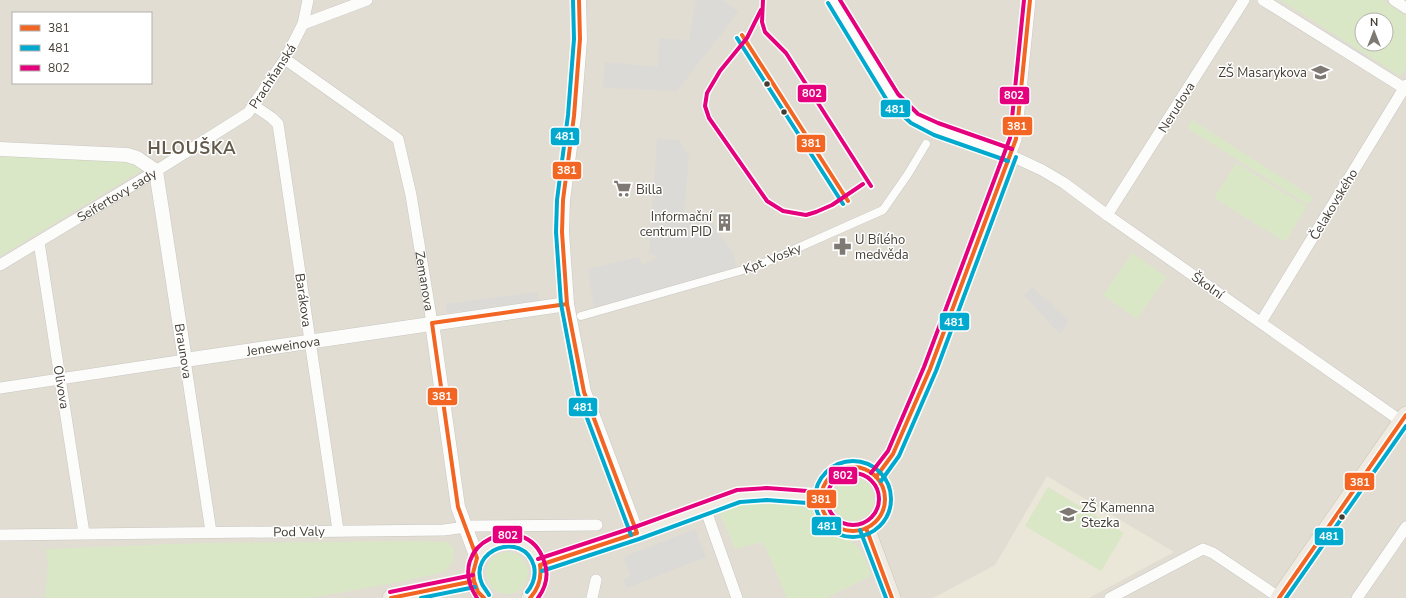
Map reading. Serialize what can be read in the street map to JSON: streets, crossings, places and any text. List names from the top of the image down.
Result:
{
  "streets": {
    "street": [
      "Prachňanská",
      "Nerudova",
      "Seifertovy sady",
      "Čelakovského",
      "Kpt. Vosky",
      "Zemanova",
      "Školní",
      "Barákova",
      "Jeneweinova",
      "Braunova",
      "Olivova",
      "Pod Valy"
    ]
  },
  "crossings": [
    ["Prachňanská", "Seifertovy sady"],
    ["Prachňanská", "Zemanova"],
    ["Prachňanská", "Barákova"],
    ["Prachňanská", "Braunova"],
    ["Nerudova", "Školní"],
    ["Seifertovy sady", "Braunova"],
    ["Seifertovy sady", "Olivova"],
    ["Čelakovského", "Školní"],
    ["Zemanova", "Jeneweinova"],
    ["Zemanova", "Pod Valy"],
    ["Barákova", "Jeneweinova"],
    ["Barákova", "Pod Valy"],
    ["Jeneweinova", "Braunova"],
    ["Jeneweinova", "Olivova"],
    ["Braunova", "Pod Valy"],
    ["Olivova", "Pod Valy"]
  ],
  "districts": ["HLOUŠKA"],
  "places": {
    "school or university": ["ZŠ Masarykova", "ZŠ Kamenna Stezka"],
    "supermarket": ["Billa"],
    "building": ["Informační centrum PID"],
    "pharmacy": ["U Bílého medvěda"]
  },
  "lines": ["transit line 381", "transit line 481", "transit line 802"],
  "legend": ["381", "481", "802"],
  "north": "top"
}
